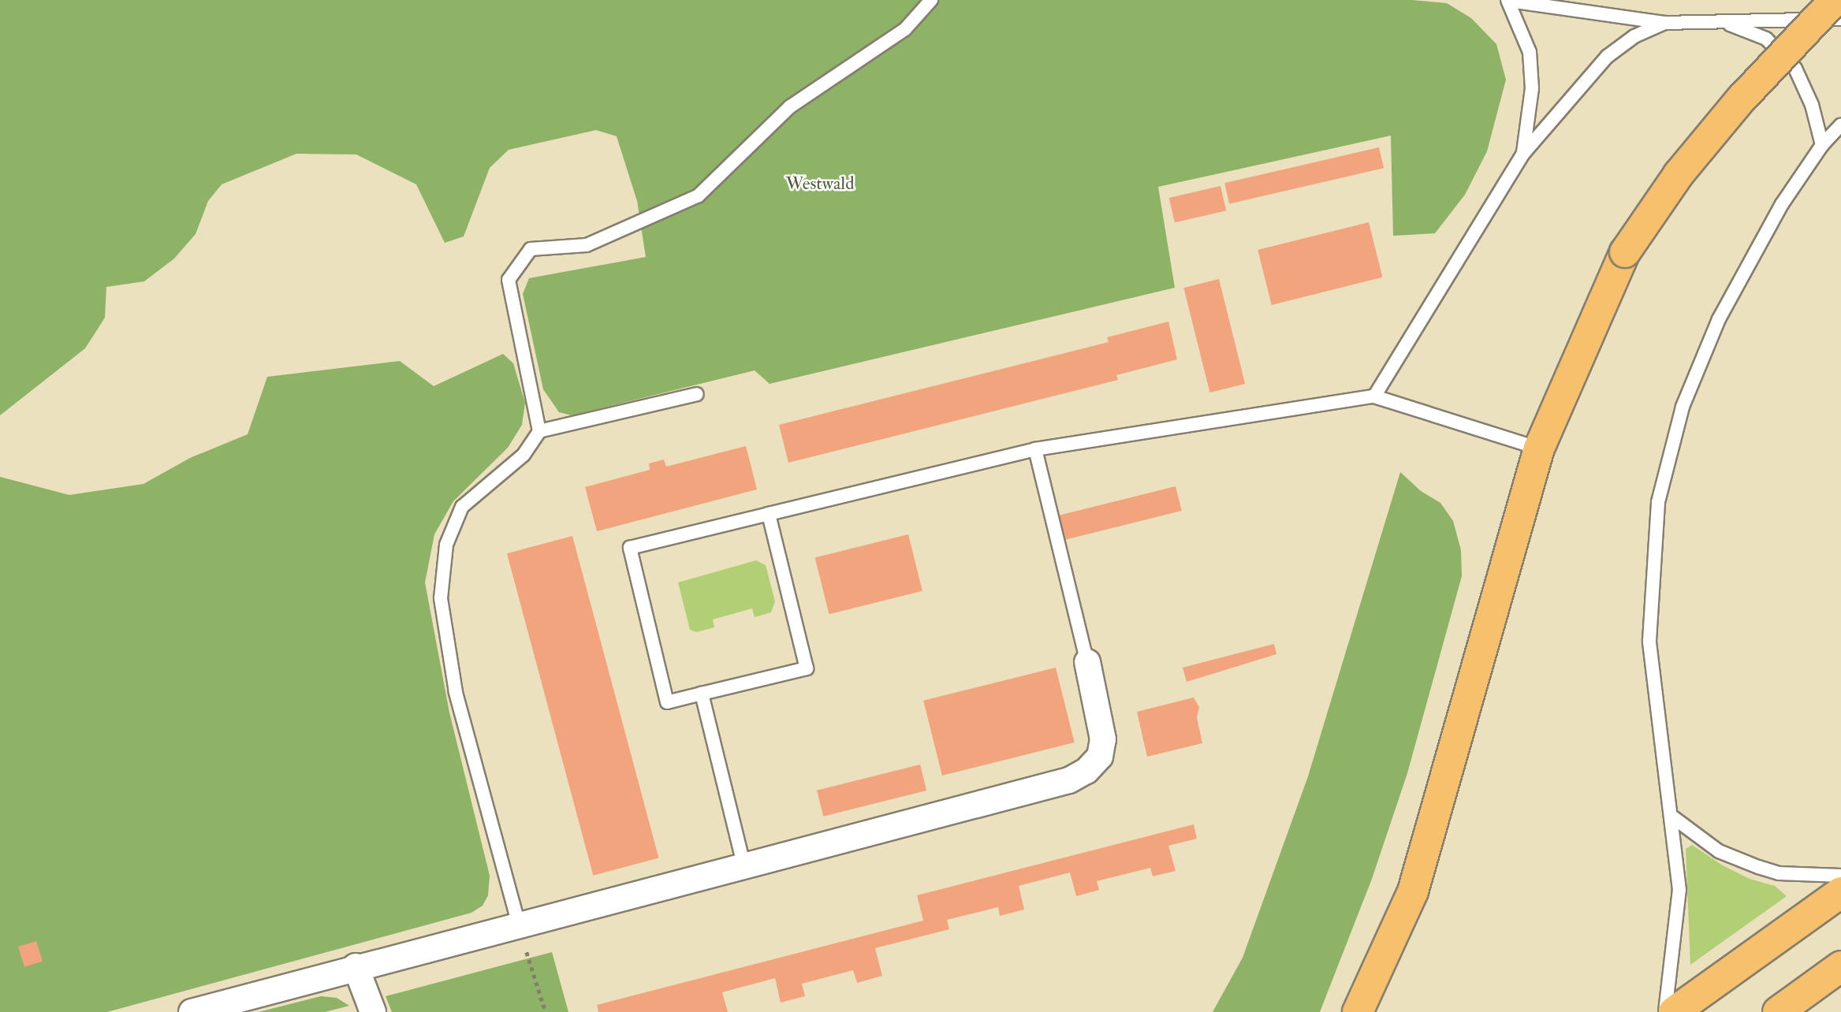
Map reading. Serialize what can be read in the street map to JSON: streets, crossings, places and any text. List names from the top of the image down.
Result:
{
  "parks": ["Westwald"]
}
